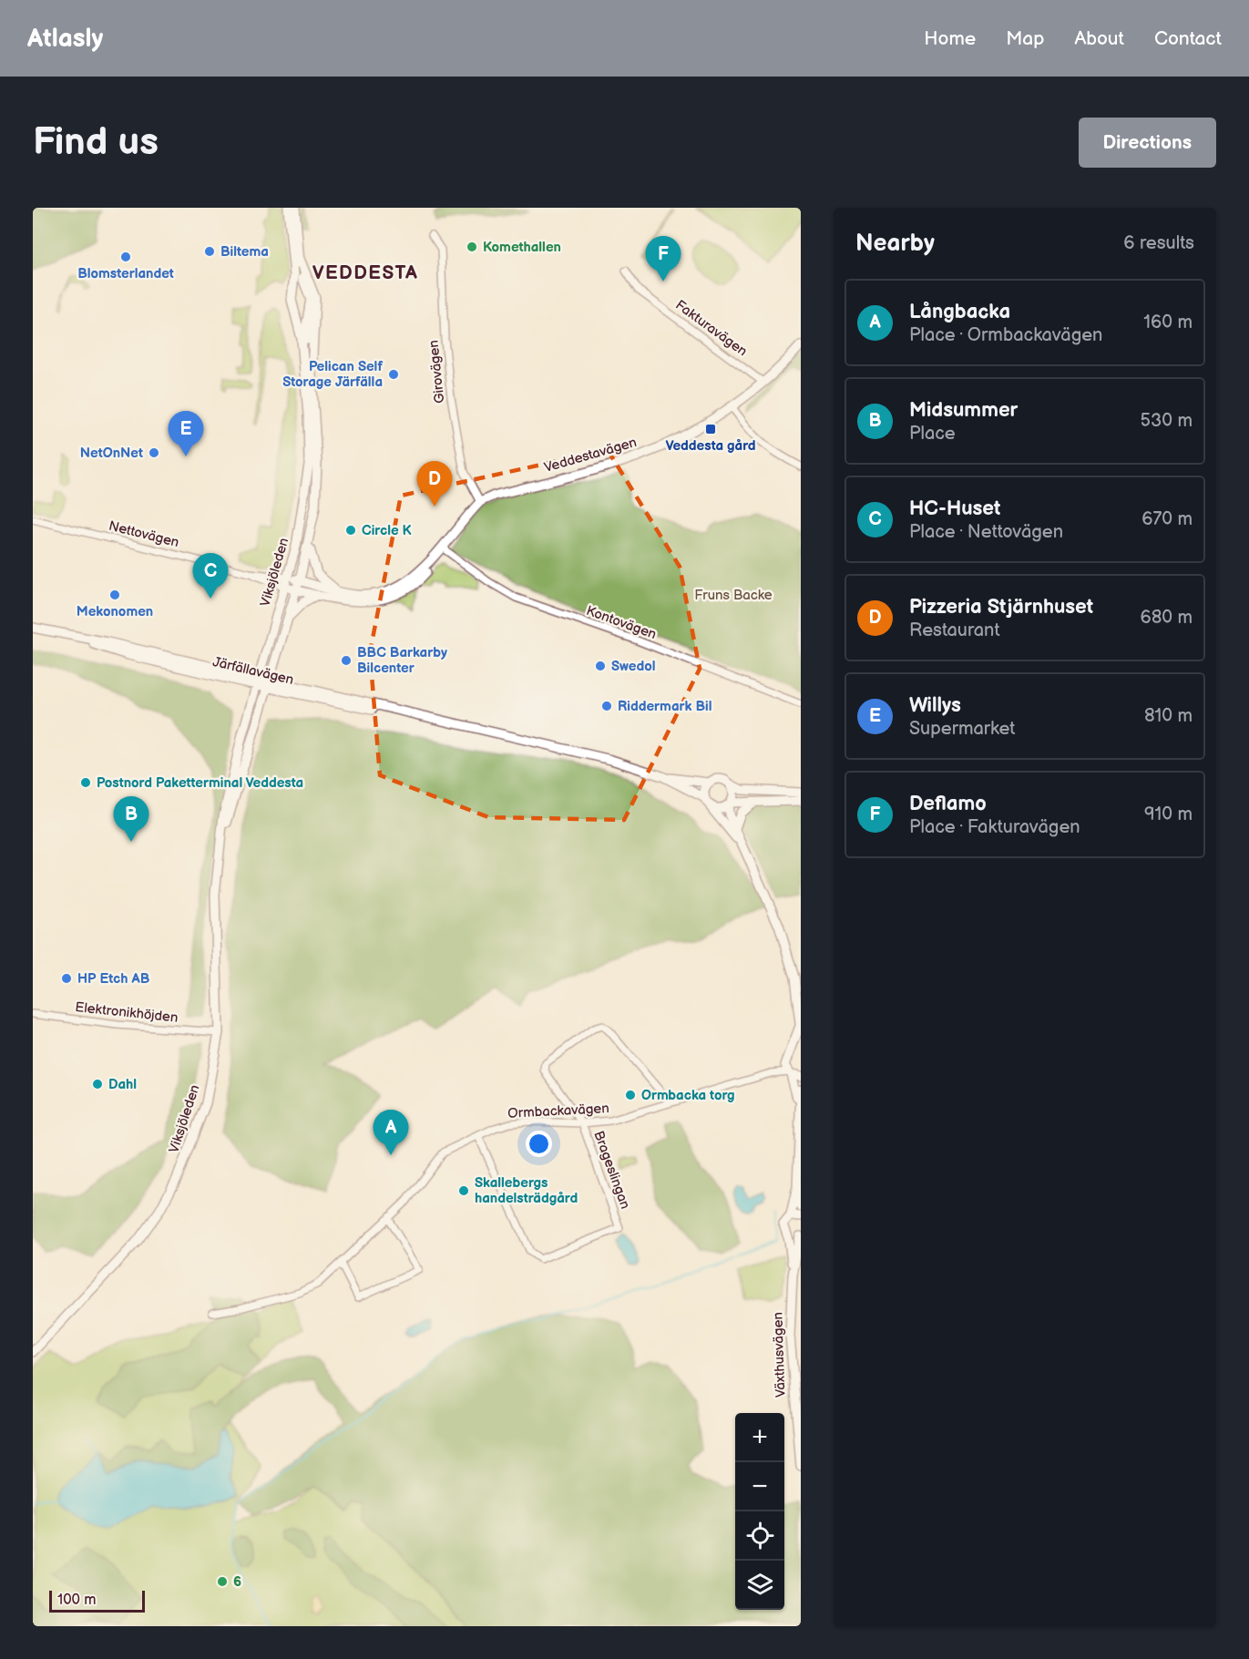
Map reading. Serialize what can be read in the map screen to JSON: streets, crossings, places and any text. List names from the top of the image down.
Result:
{
  "streets": {
    "street": [
      "Fakturavägen",
      "Girovägen",
      "Veddestavägen",
      "Nettovägen",
      "Viksjöleden",
      "Kontovägen",
      "Järfällavägen",
      "Elektronikhöjden",
      "Ormbackavägen",
      "Brageslingan",
      "Växthusvägen"
    ]
  },
  "crossings": [
    ["Fakturavägen", "Veddestavägen"],
    ["Girovägen", "Veddestavägen"],
    ["Veddestavägen", "Nettovägen"],
    ["Veddestavägen", "Viksjöleden"],
    ["Veddestavägen", "Kontovägen"],
    ["Nettovägen", "Viksjöleden"],
    ["Viksjöleden", "Järfällavägen"],
    ["Viksjöleden", "Elektronikhöjden"],
    ["Ormbackavägen", "Brageslingan"]
  ],
  "districts": ["VEDDESTA"],
  "parks": ["Fruns Backe"],
  "places": {
    "other": [
      "Komethallen",
      "Biltema",
      "Blomsterlandet",
      "Pelican Self Storage Järfälla",
      "NetOnNet",
      "Circle K",
      "Mekonomen",
      "BBC Barkarby Bilcenter",
      "Swedol",
      "Riddermark Bil",
      "Postnord Paketterminal Veddesta",
      "HP Etch AB",
      "Dahl",
      "Ormbacka torg",
      "Skallebergs handelsträdgård",
      "6"
    ],
    "transit": ["Veddesta gård"]
  },
  "scale_bar": "100 m",
  "page": {
    "header": "Atlasly",
    "nav": [
      "Home",
      "Map",
      "About",
      "Contact"
    ],
    "buttons": "Directions",
    "title": "Find us",
    "heading": ["Nearby", "6 results"],
    "pins": [
      "F",
      "E",
      "D",
      "C",
      "B",
      "A"
    ],
    "list": [
      {
        "mark": "A",
        "name": "Långbacka",
        "note": "Place · Ormbackavägen",
        "value": "160 m"
      },
      {
        "mark": "B",
        "name": "Midsummer",
        "note": "Place",
        "value": "530 m"
      },
      {
        "mark": "C",
        "name": "HC-Huset",
        "note": "Place · Nettovägen",
        "value": "670 m"
      },
      {
        "mark": "D",
        "name": "Pizzeria Stjärnhuset",
        "note": "Restaurant",
        "value": "680 m"
      },
      {
        "mark": "E",
        "name": "Willys",
        "note": "Supermarket",
        "value": "810 m"
      },
      {
        "mark": "F",
        "name": "Deflamo",
        "note": "Place · Fakturavägen",
        "value": "910 m"
      }
    ],
    "map_buttons": ["+", "−"],
    "scale": "100 m"
  }
}
